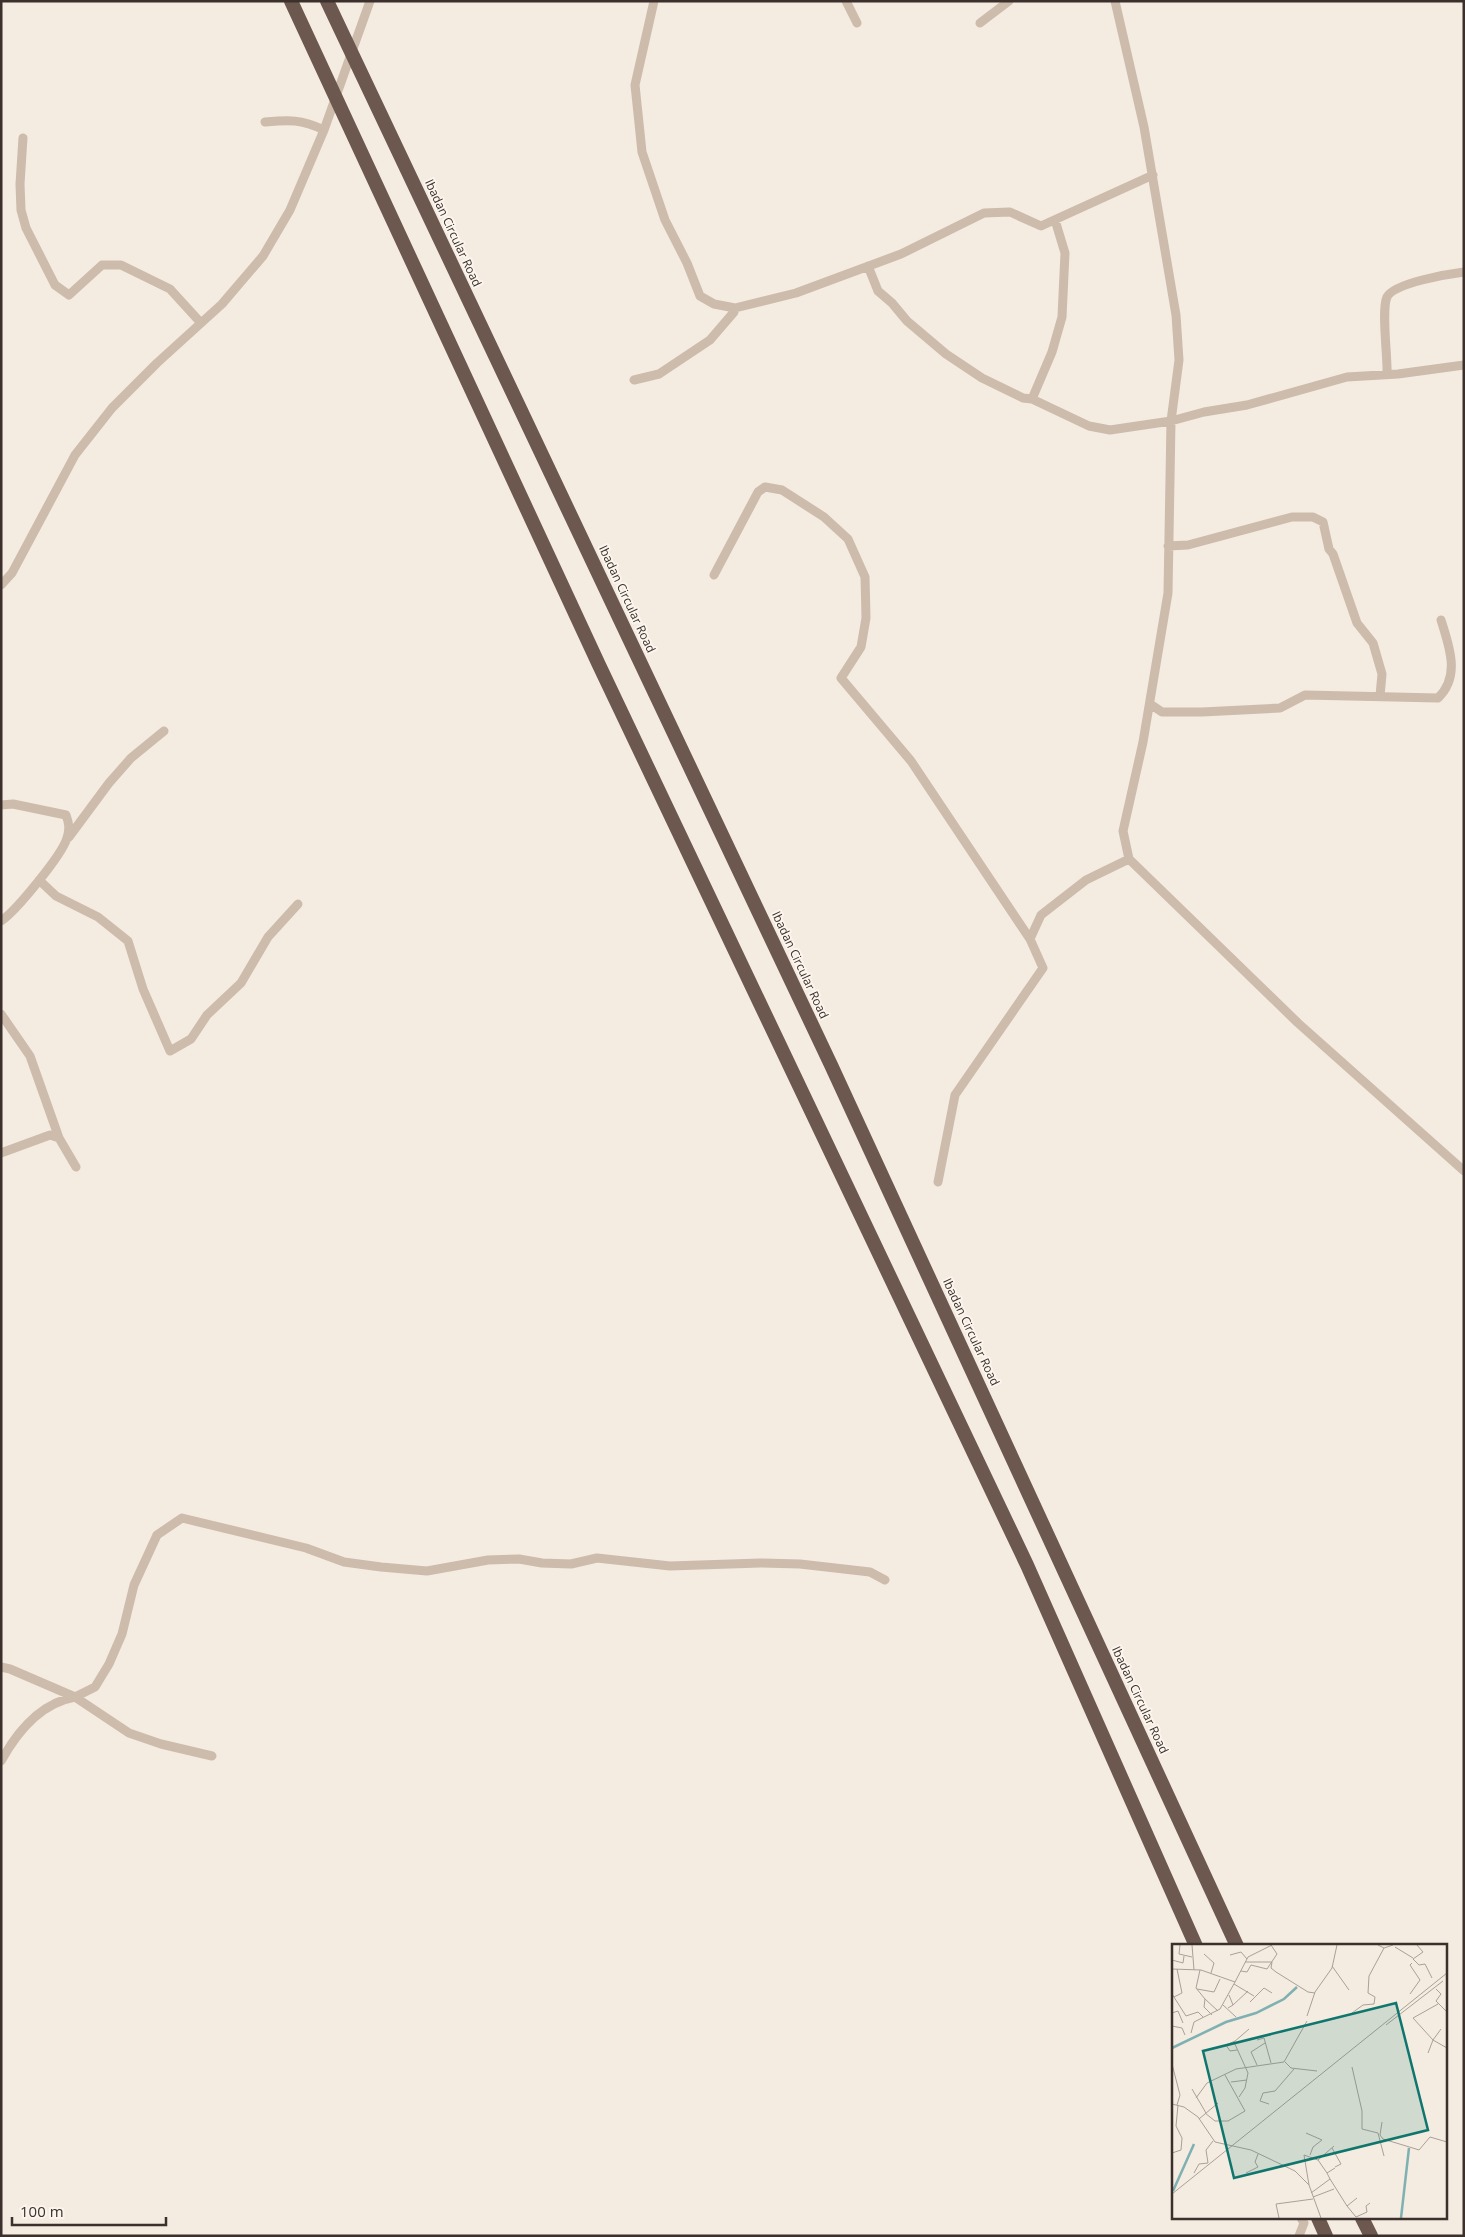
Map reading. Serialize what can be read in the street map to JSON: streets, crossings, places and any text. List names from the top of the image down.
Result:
{
  "streets": {
    "highway": ["Ibadan Circular Road"]
  },
  "scale_bar": "100 m"
}
